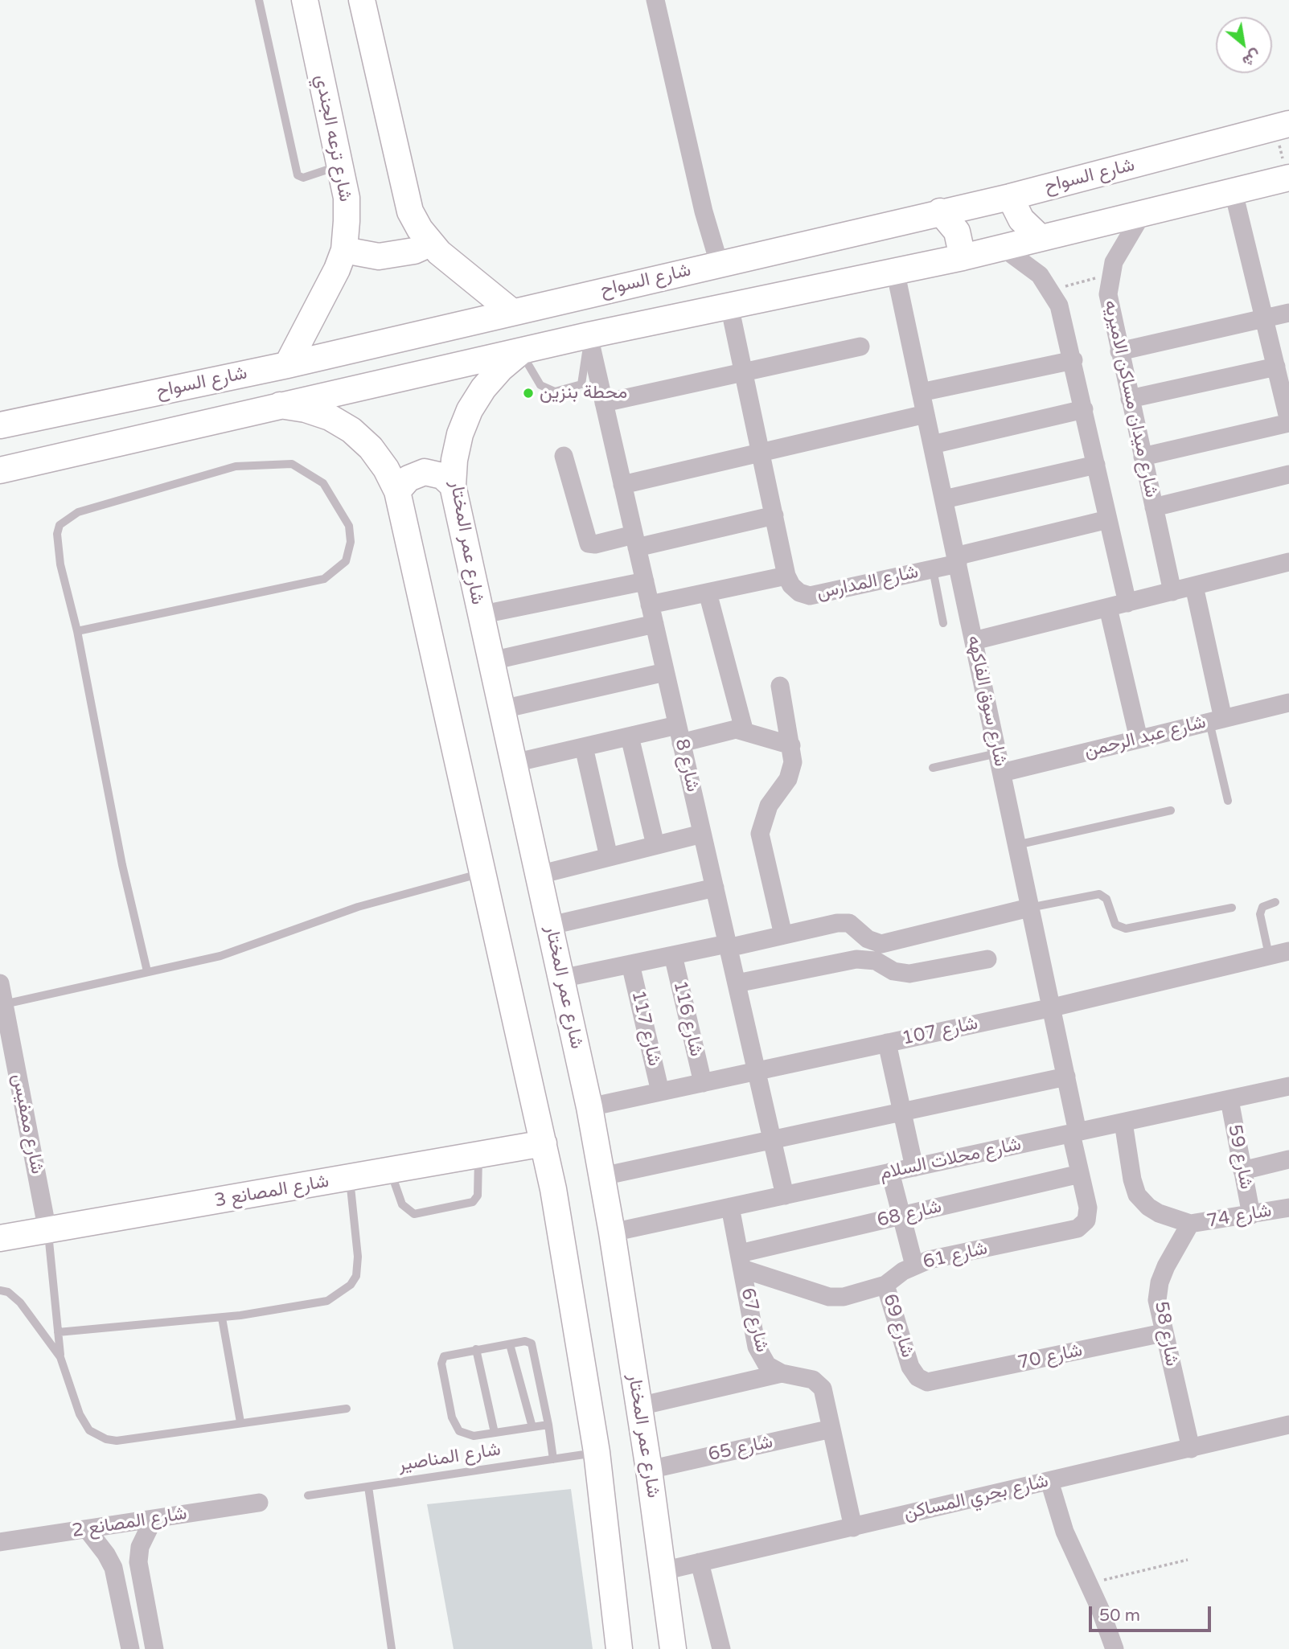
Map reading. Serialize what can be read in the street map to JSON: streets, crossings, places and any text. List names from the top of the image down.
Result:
{
  "streets": {
    "main road": [
      "شارع ترعه الجندي",
      "شارع السواح",
      "شارع عمر المختار",
      "شارع المصانع 3"
    ],
    "street": [
      "شارع ميدان مساكن الاميريه",
      "شارع المدارس",
      "شارع سوق الفاكهه",
      "شارع عبد الرحمن",
      "شارع 8",
      "شارع 116",
      "شارع 117",
      "شارع 107",
      "شارع ممفيس",
      "شارع 59",
      "شارع محلات السلام",
      "شارع 68",
      "شارع 74",
      "شارع 61",
      "شارع 67",
      "شارع 69",
      "شارع 58",
      "شارع 70",
      "شارع 65",
      "شارع بحري المساكن",
      "شارع المصانع 2"
    ],
    "lane": ["شارع المناصير"]
  },
  "crossings": [
    ["شارع ترعه الجندي", "شارع السواح"],
    ["شارع السواح", "شارع ميدان مساكن الاميريه"],
    ["شارع السواح", "شارع عمر المختار"],
    ["شارع السواح", "شارع سوق الفاكهه"],
    ["شارع السواح", "شارع 8"],
    ["شارع عمر المختار", "شارع 107"],
    ["شارع عمر المختار", "شارع محلات السلام"],
    ["شارع عمر المختار", "شارع 65"],
    ["شارع عمر المختار", "شارع بحري المساكن"],
    ["شارع المدارس", "شارع سوق الفاكهه"],
    ["شارع سوق الفاكهه", "شارع عبد الرحمن"],
    ["شارع سوق الفاكهه", "شارع 107"],
    ["شارع سوق الفاكهه", "شارع محلات السلام"],
    ["شارع سوق الفاكهه", "شارع 61"],
    ["شارع 8", "شارع 107"],
    ["شارع 8", "شارع محلات السلام"],
    ["شارع 116", "شارع 107"],
    ["شارع 117", "شارع 107"],
    ["شارع ممفيس", "شارع المصانع 3"],
    ["شارع 59", "شارع محلات السلام"],
    ["شارع 59", "شارع 74"],
    ["شارع محلات السلام", "شارع 74"],
    ["شارع محلات السلام", "شارع 61"],
    ["شارع محلات السلام", "شارع 67"],
    ["شارع 68", "شارع 61"],
    ["شارع 68", "شارع 67"],
    ["شارع 74", "شارع 58"],
    ["شارع 61", "شارع 67"],
    ["شارع 61", "شارع 69"],
    ["شارع 67", "شارع 65"],
    ["شارع 67", "شارع بحري المساكن"],
    ["شارع 69", "شارع 70"],
    ["شارع 58", "شارع 70"],
    ["شارع 58", "شارع بحري المساكن"]
  ],
  "places": ["محطة بنزين"],
  "scale_bar": "50 m",
  "north": "bottom right"
}
